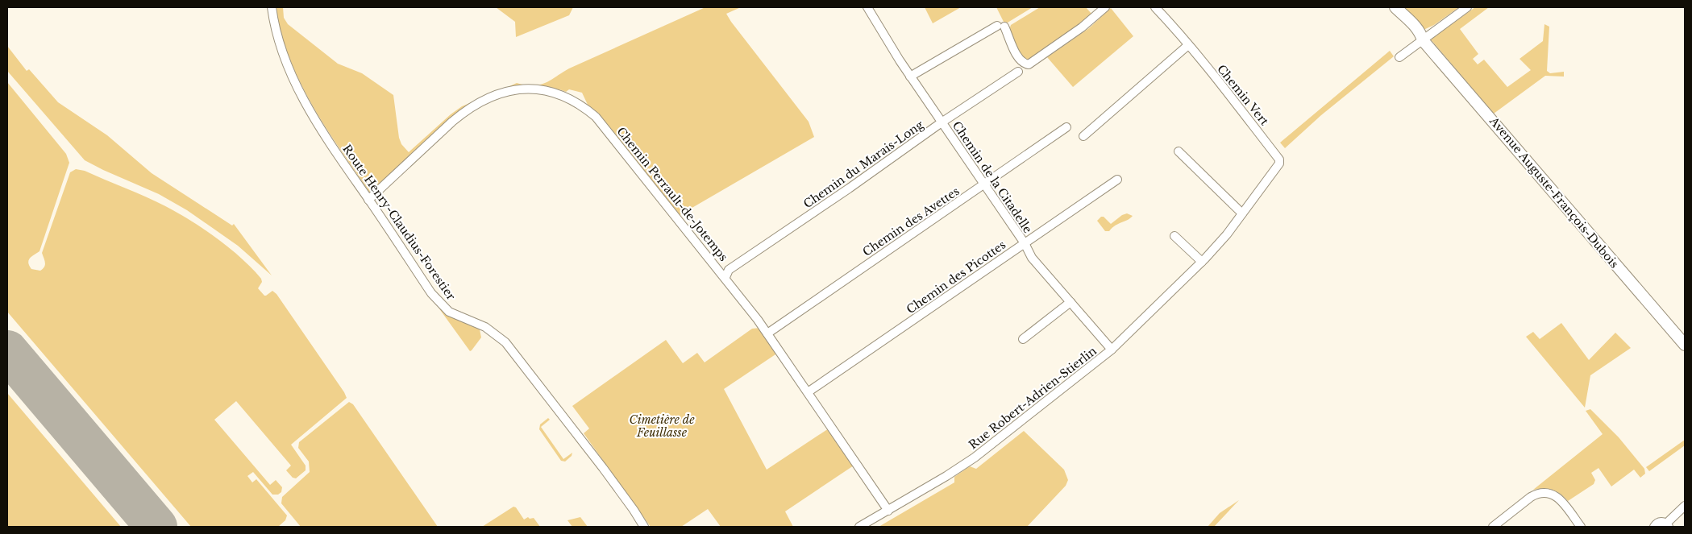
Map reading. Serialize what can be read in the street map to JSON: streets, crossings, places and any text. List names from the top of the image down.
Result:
{
  "streets": {
    "main road": ["Avenue Auguste-François-Dubois"],
    "street": [
      "Chemin Vert",
      "Chemin du Marais-Long",
      "Chemin de la Citadelle",
      "Chemin Perrault-de-Jotemps",
      "Chemin des Avettes",
      "Route Henry-Claudius-Forestier",
      "Chemin des Picottes",
      "Rue Robert-Adrien-Stierlin"
    ]
  },
  "crossings": [
    ["Chemin Vert", "Rue Robert-Adrien-Stierlin"],
    ["Chemin du Marais-Long", "Chemin de la Citadelle"],
    ["Chemin du Marais-Long", "Chemin Perrault-de-Jotemps"],
    ["Chemin de la Citadelle", "Chemin des Avettes"],
    ["Chemin de la Citadelle", "Chemin des Picottes"],
    ["Chemin de la Citadelle", "Rue Robert-Adrien-Stierlin"],
    ["Chemin Perrault-de-Jotemps", "Chemin des Avettes"],
    ["Chemin Perrault-de-Jotemps", "Route Henry-Claudius-Forestier"],
    ["Chemin Perrault-de-Jotemps", "Chemin des Picottes"],
    ["Chemin Perrault-de-Jotemps", "Rue Robert-Adrien-Stierlin"]
  ],
  "parks": ["Cimetière de Feuillasse"]
}
